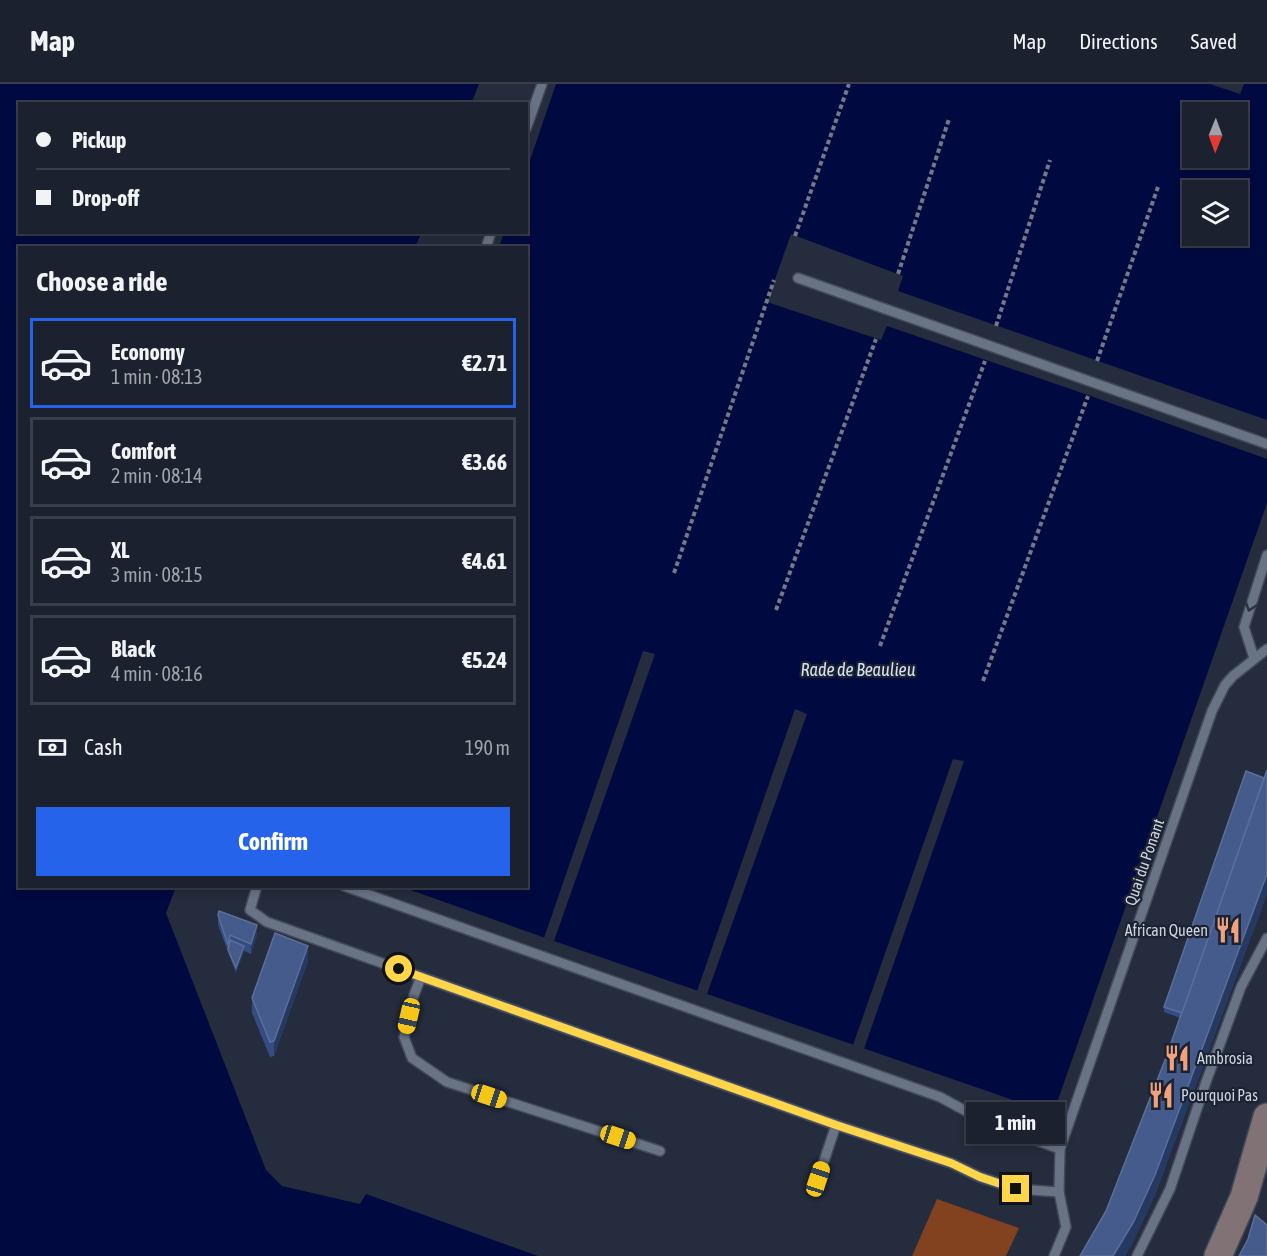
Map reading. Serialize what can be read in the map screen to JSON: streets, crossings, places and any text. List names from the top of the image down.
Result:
{
  "streets": {
    "lane": ["Quai du Ponant"]
  },
  "water": ["Rade de Beaulieu"],
  "places": {
    "restaurant": ["African Queen", "Ambrosia", "Pourquoi Pas"]
  },
  "north": "bottom",
  "page": {
    "header": "Map",
    "nav": ["Map", "Directions", "Saved"],
    "banner": ["Pickup", "Drop-off"],
    "heading": "Choose a ride",
    "list": [
      {
        "name": "Economy",
        "note": "1 min · 08:13",
        "value": "€2.71"
      },
      {
        "name": "Comfort",
        "note": "2 min · 08:14",
        "value": "€3.66"
      },
      {
        "name": "XL",
        "note": "3 min · 08:15",
        "value": "€4.61"
      },
      {
        "name": "Black",
        "note": "4 min · 08:16",
        "value": "€5.24"
      }
    ],
    "pay": ["Cash", "190 m"],
    "buttons": "Confirm",
    "bubble": "1 min"
  }
}
